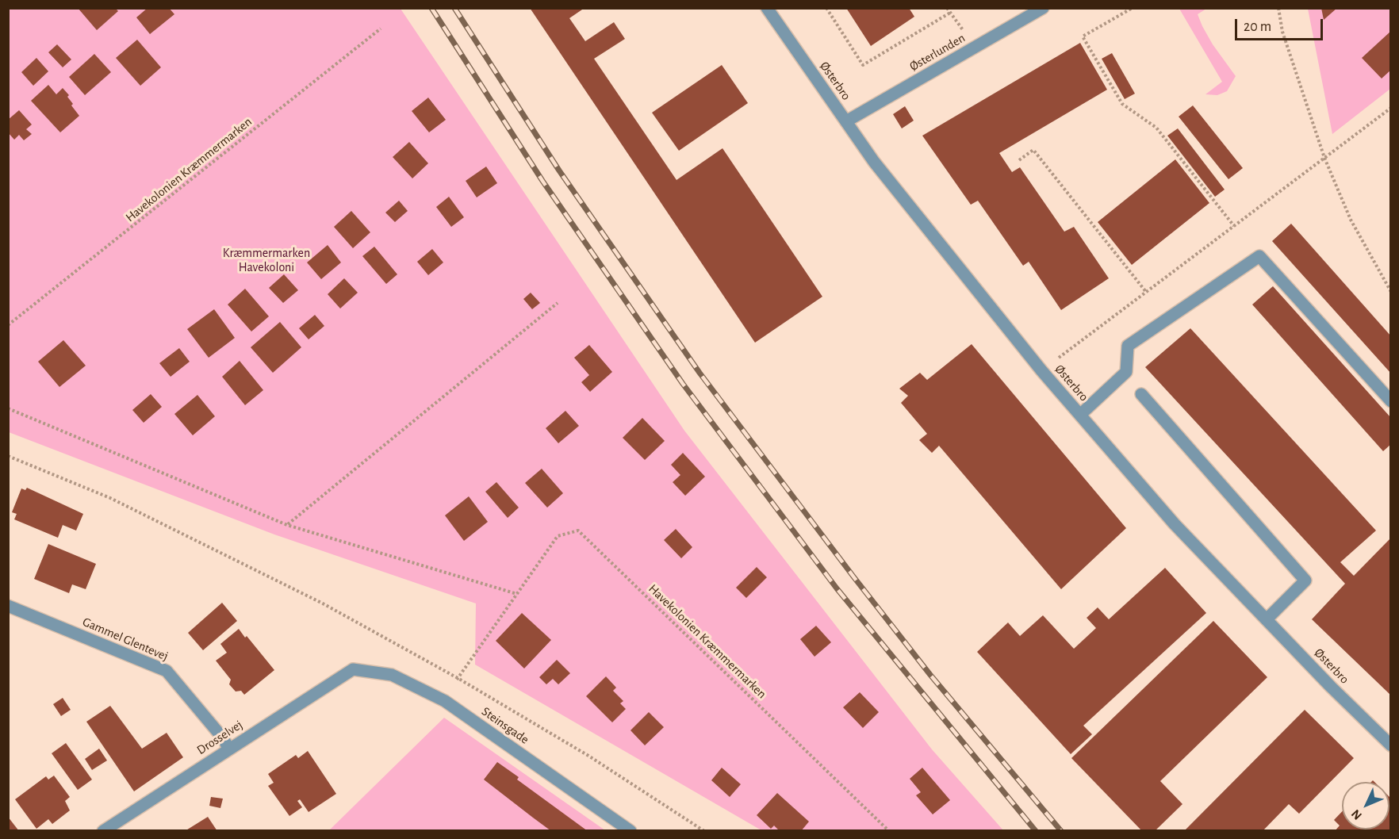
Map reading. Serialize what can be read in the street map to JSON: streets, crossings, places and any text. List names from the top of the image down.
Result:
{
  "streets": {
    "street": [
      "Østerlunden",
      "Østerbro",
      "Gammel Glentevej",
      "Steinsgade",
      "Drosselvej"
    ],
    "path": ["Havekolonien Kræmmermarken"]
  },
  "crossings": [
    ["Østerlunden", "Østerbro"],
    ["Havekolonien Kræmmermarken", "Steinsgade"],
    ["Gammel Glentevej", "Drosselvej"],
    ["Steinsgade", "Drosselvej"]
  ],
  "parks": ["Kræmmermarken Havekoloni"],
  "scale_bar": "20 m",
  "north": "bottom left"
}
